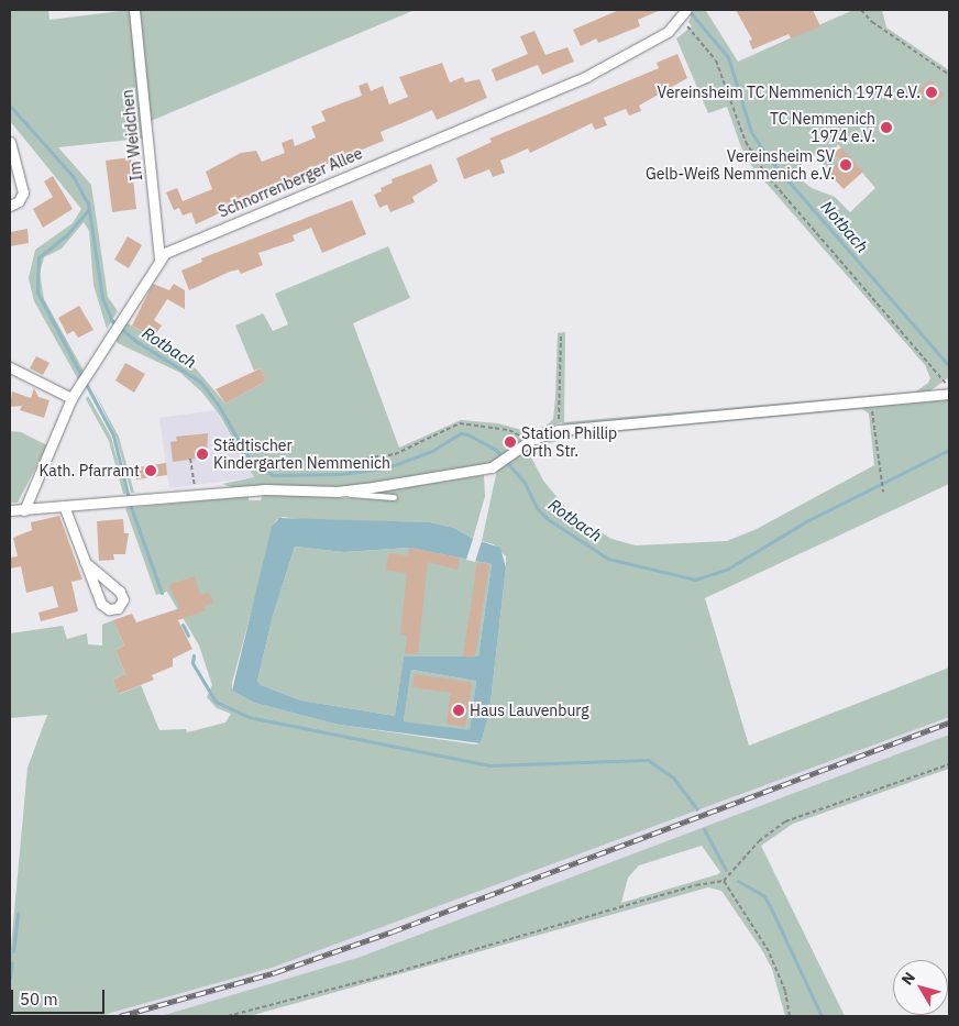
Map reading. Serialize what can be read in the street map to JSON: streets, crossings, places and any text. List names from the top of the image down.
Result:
{
  "streets": {
    "street": ["Im Weidchen", "Schnorrenberger Allee"]
  },
  "crossings": [
    ["Im Weidchen", "Schnorrenberger Allee"]
  ],
  "water": ["Notbach", "Rotbach"],
  "places": [
    "Vereinsheim TC Nemmenich 1974 e.V.",
    "TC Nemmenich 1974 e.V.",
    "Vereinsheim SV Gelb-Weiß Nemmenich e.V.",
    "Station Phillip Orth Str.",
    "Städtischer Kindergarten Nemmenich",
    "Kath. Pfarramt",
    "Haus Lauvenburg"
  ],
  "scale_bar": "50 m",
  "north": "top left"
}
